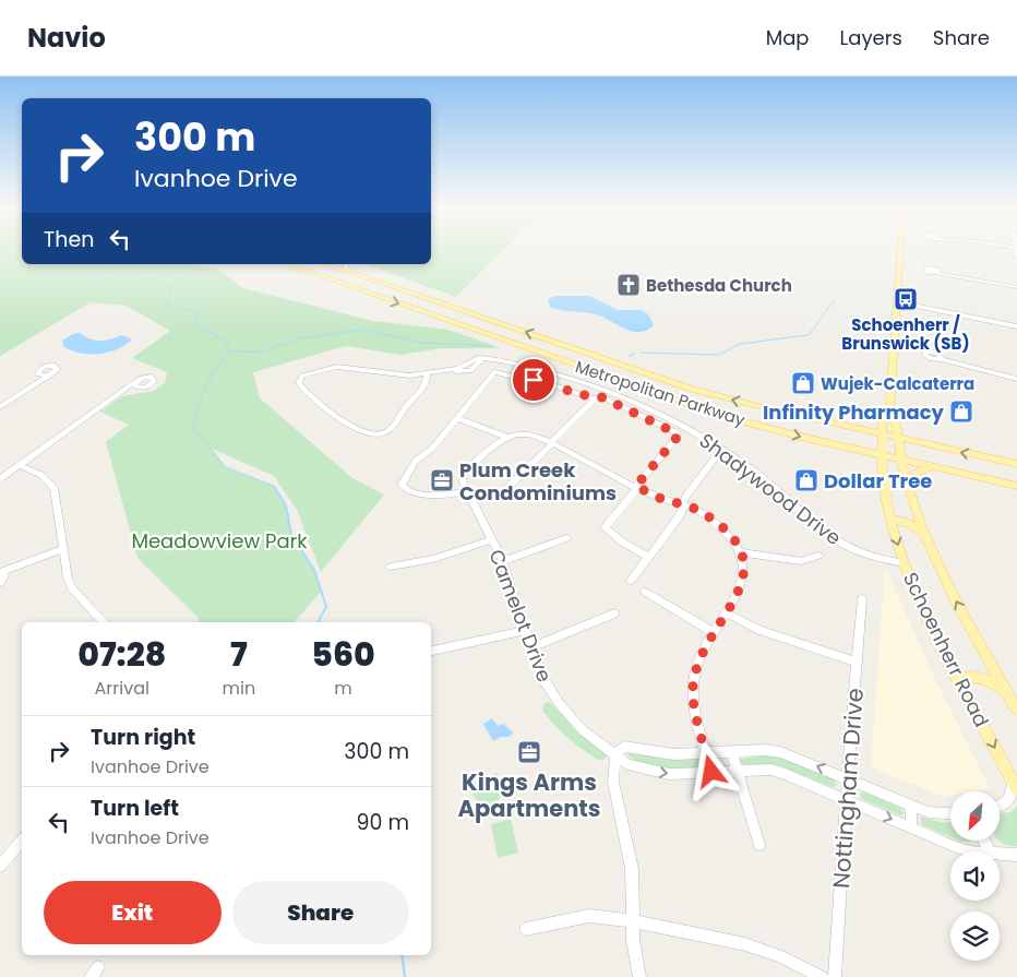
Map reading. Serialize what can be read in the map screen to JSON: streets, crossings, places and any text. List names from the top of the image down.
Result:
{
  "streets": {
    "main road": ["Metropolitan Parkway", "Schoenherr Road"],
    "street": ["Shadywood Drive", "Camelot Drive", "Nottingham Drive"]
  },
  "crossings": [
    ["Metropolitan Parkway", "Schoenherr Road"],
    ["Shadywood Drive", "Schoenherr Road"],
    ["Camelot Drive", "Nottingham Drive"]
  ],
  "parks": ["Meadowview Park"],
  "places": {
    "church": ["Bethesda Church"],
    "bus stop": ["Schoenherr / Brunswick (SB)"],
    "shop": ["Wujek-Calcaterra", "Infinity Pharmacy", "Dollar Tree"],
    "office": ["Plum Creek Condominiums", "Kings Arms Apartments"]
  },
  "north": "bottom left",
  "page": {
    "header": "Navio",
    "nav": ["Map", "Layers", "Share"],
    "turn": ["300 m", "Ivanhoe Drive"],
    "then": "Then",
    "eta": [
      "07:28",
      "Arrival",
      "7",
      "min",
      "560",
      "m"
    ],
    "list": [
      {
        "name": "Turn right",
        "note": "Ivanhoe Drive",
        "value": "300 m"
      },
      {
        "name": "Turn left",
        "note": "Ivanhoe Drive",
        "value": "90 m"
      }
    ],
    "buttons": ["Exit", "Share"]
  }
}
